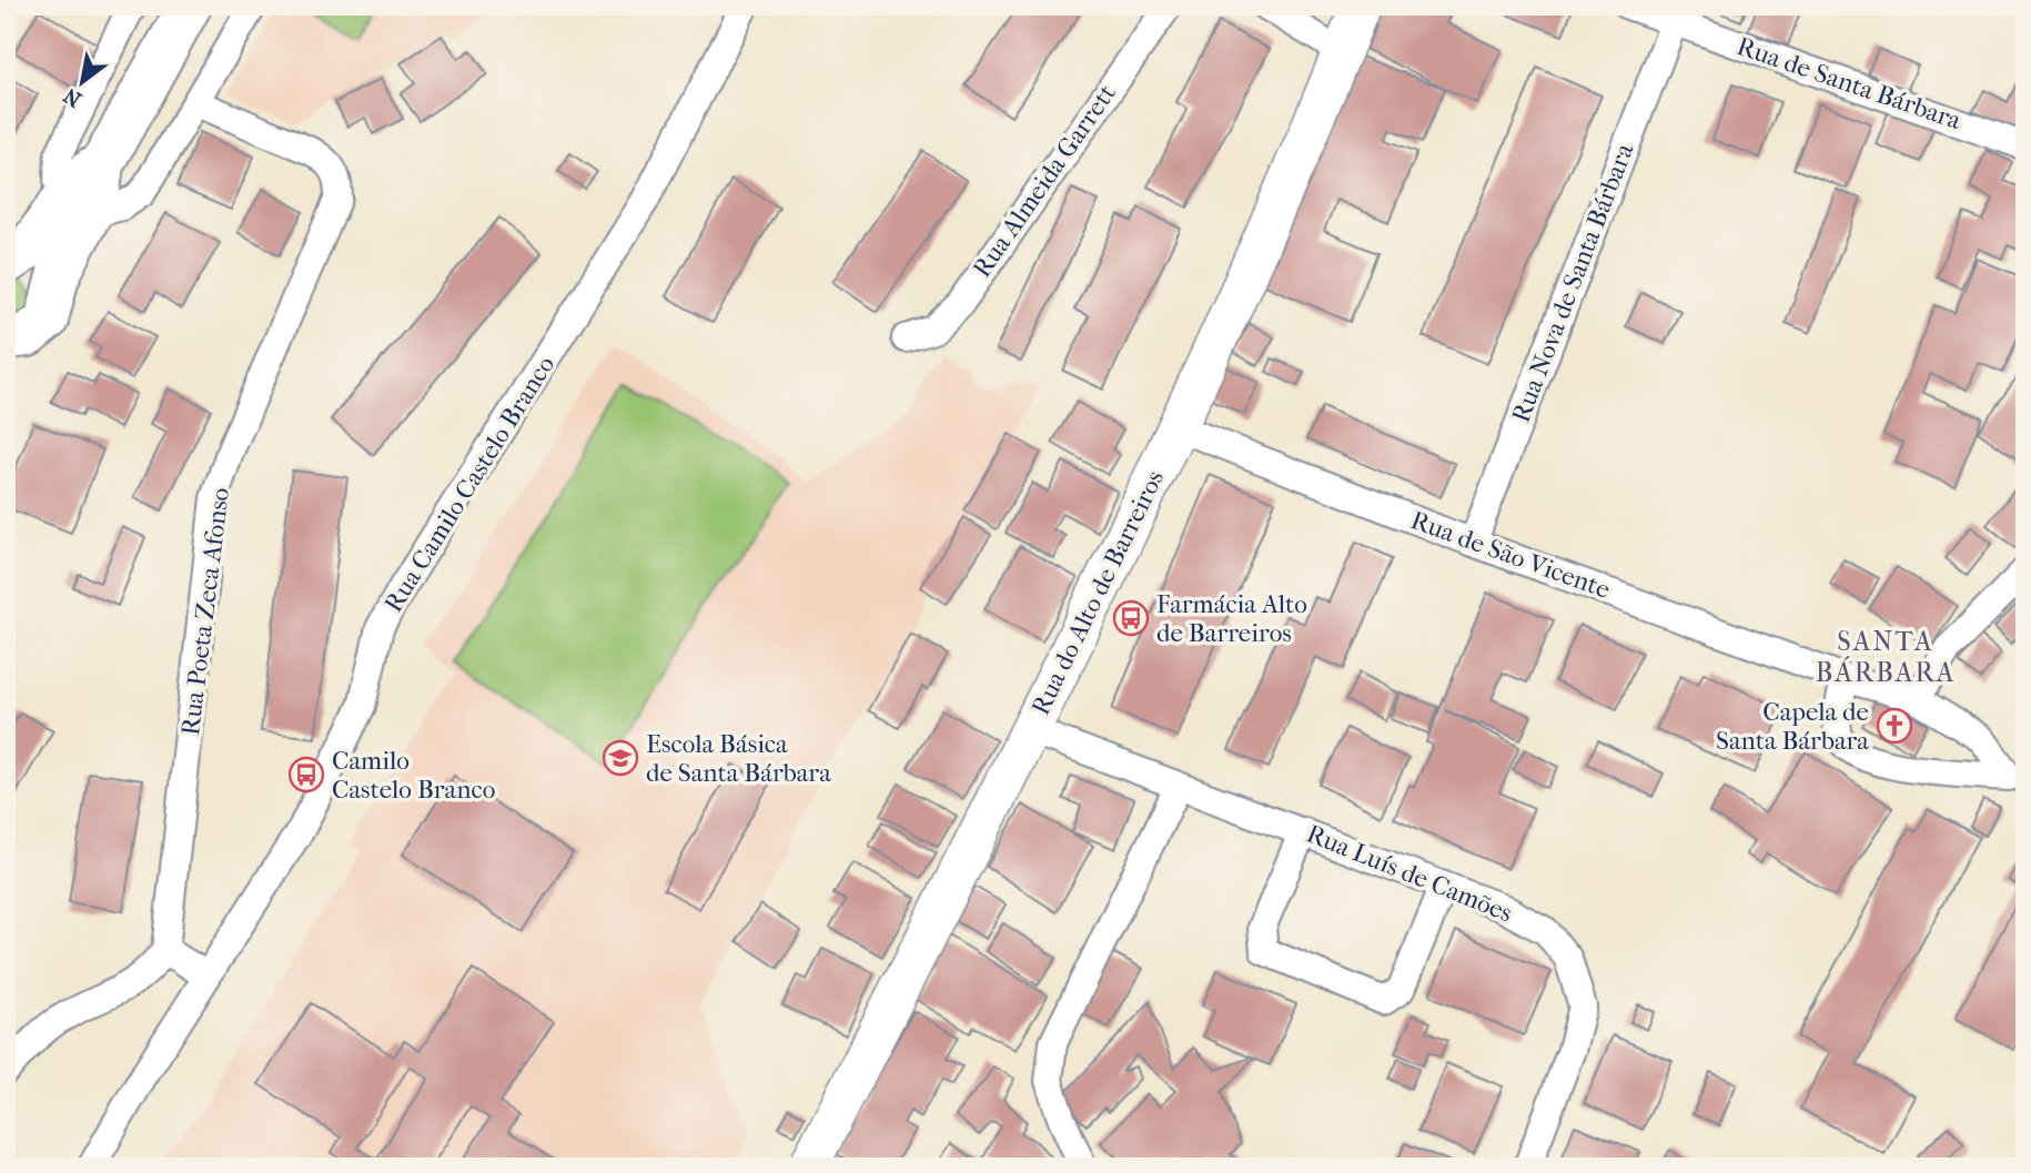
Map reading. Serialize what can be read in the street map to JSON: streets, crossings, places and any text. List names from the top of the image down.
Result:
{
  "streets": {
    "street": [
      "Rua de Santa Bárbara",
      "Rua Almeida Garrett",
      "Rua Nova de Santa Bárbara",
      "Rua Camilo Castelo Branco",
      "Rua de São Vicente",
      "Rua do Alto de Barreiros",
      "Rua Poeta Zeca Afonso",
      "Rua Luís de Camões"
    ]
  },
  "crossings": [
    ["Rua de Santa Bárbara", "Rua Nova de Santa Bárbara"],
    ["Rua Nova de Santa Bárbara", "Rua de São Vicente"],
    ["Rua de São Vicente", "Rua do Alto de Barreiros"],
    ["Rua do Alto de Barreiros", "Rua Luís de Camões"]
  ],
  "districts": ["SANTA BÁRBARA"],
  "places": {
    "bus stop": ["Farmácia Alto de Barreiros", "Camilo Castelo Branco"],
    "church": ["Capela de Santa Bárbara"],
    "school or university": ["Escola Básica de Santa Bárbara"]
  },
  "north": "bottom left"
}
